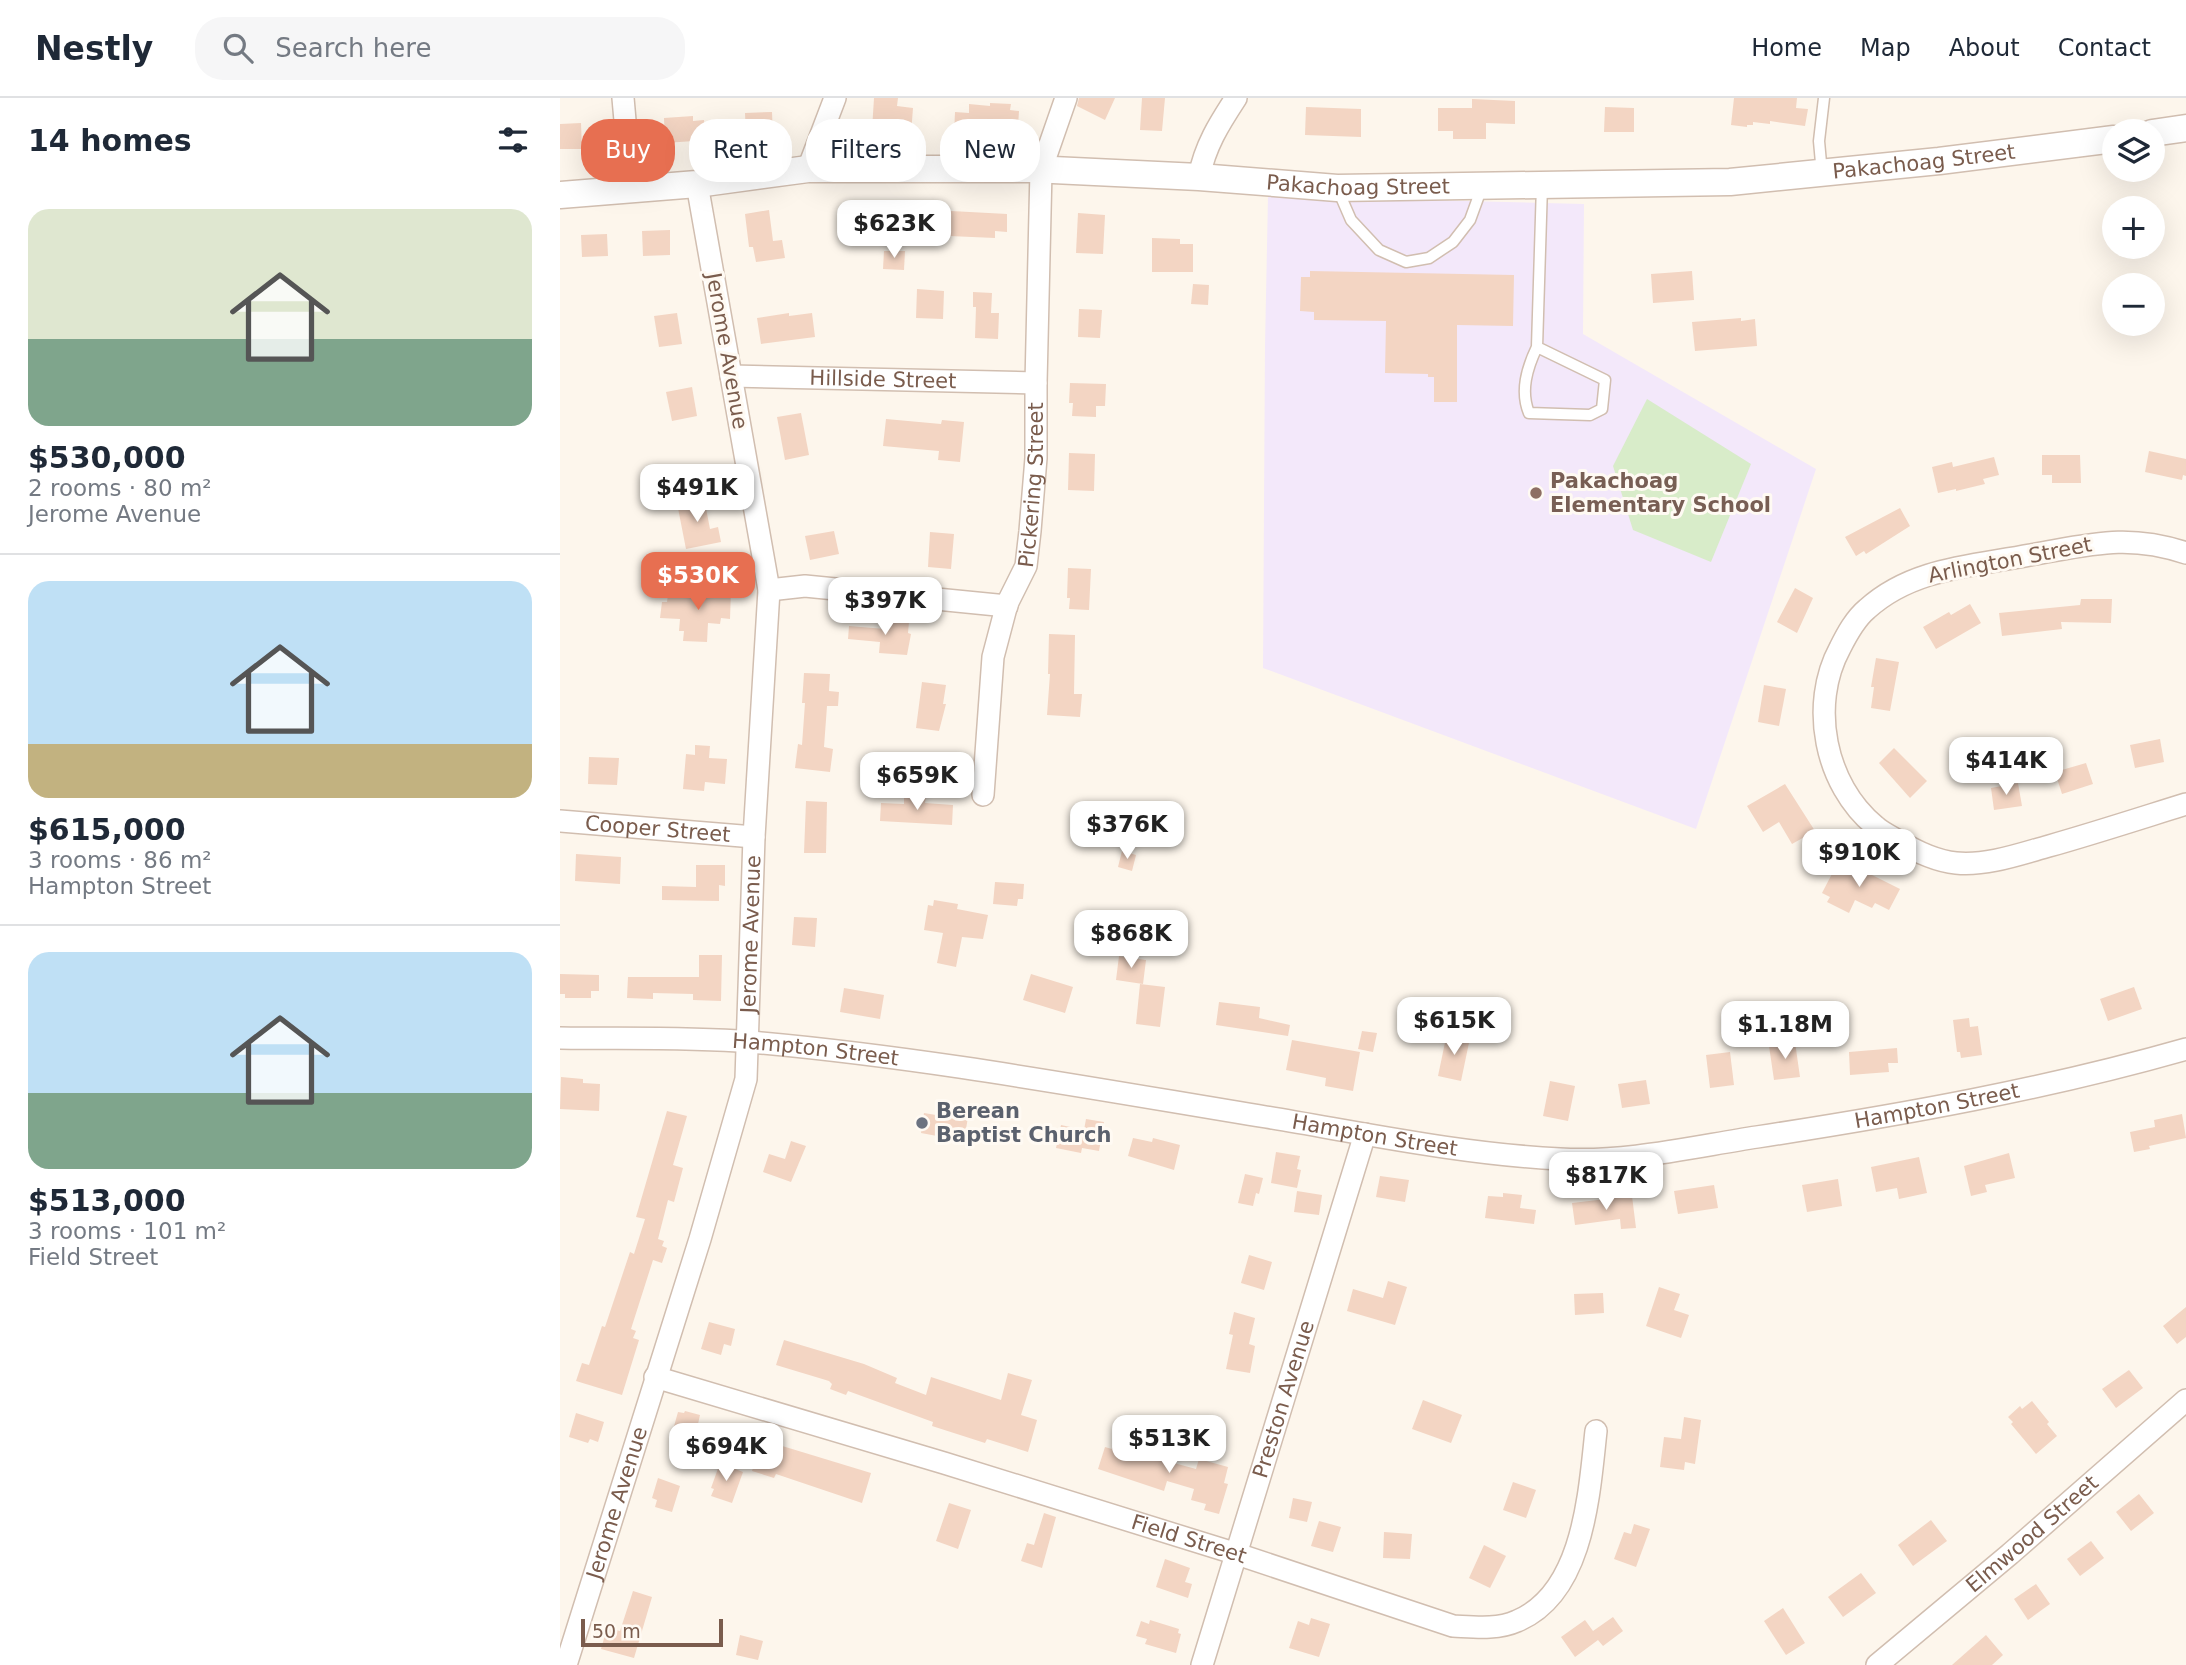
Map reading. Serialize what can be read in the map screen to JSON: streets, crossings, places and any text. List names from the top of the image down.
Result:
{
  "streets": {
    "street": [
      "Pakachoag Street",
      "Jerome Avenue",
      "Hillside Street",
      "Pickering Street",
      "Arlington Street",
      "Cooper Street",
      "Hampton Street",
      "Preston Avenue",
      "Elmwood Street",
      "Field Street"
    ]
  },
  "crossings": [
    ["Pakachoag Street", "Jerome Avenue"],
    ["Pakachoag Street", "Pickering Street"],
    ["Jerome Avenue", "Hillside Street"],
    ["Jerome Avenue", "Cooper Street"],
    ["Jerome Avenue", "Hampton Street"],
    ["Jerome Avenue", "Field Street"],
    ["Hillside Street", "Pickering Street"],
    ["Hampton Street", "Preston Avenue"],
    ["Preston Avenue", "Field Street"]
  ],
  "places": ["Pakachoag Elementary School", "Berean Baptist Church"],
  "scale_bar": "50 m",
  "page": {
    "header": "Nestly",
    "search": "Search here",
    "nav": [
      "Home",
      "Map",
      "About",
      "Contact"
    ],
    "heading": "14 homes",
    "map_buttons": ["+", "−"],
    "chip": [
      "Buy",
      "Rent",
      "Filters",
      "New"
    ],
    "list": [
      {
        "name": "$530,000",
        "note": "2 rooms · 80 m² · Jerome Avenue"
      },
      {
        "name": "$615,000",
        "note": "3 rooms · 86 m² · Hampton Street"
      },
      {
        "name": "$513,000",
        "note": "3 rooms · 101 m² · Field Street"
      }
    ],
    "price": [
      "$623K",
      "$491K",
      "$530K",
      "$397K",
      "$414K",
      "$659K",
      "$376K",
      "$910K",
      "$868K",
      "$615K",
      "$1.18M",
      "$817K",
      "$513K",
      "$694K"
    ],
    "scale": "50 m"
  }
}
